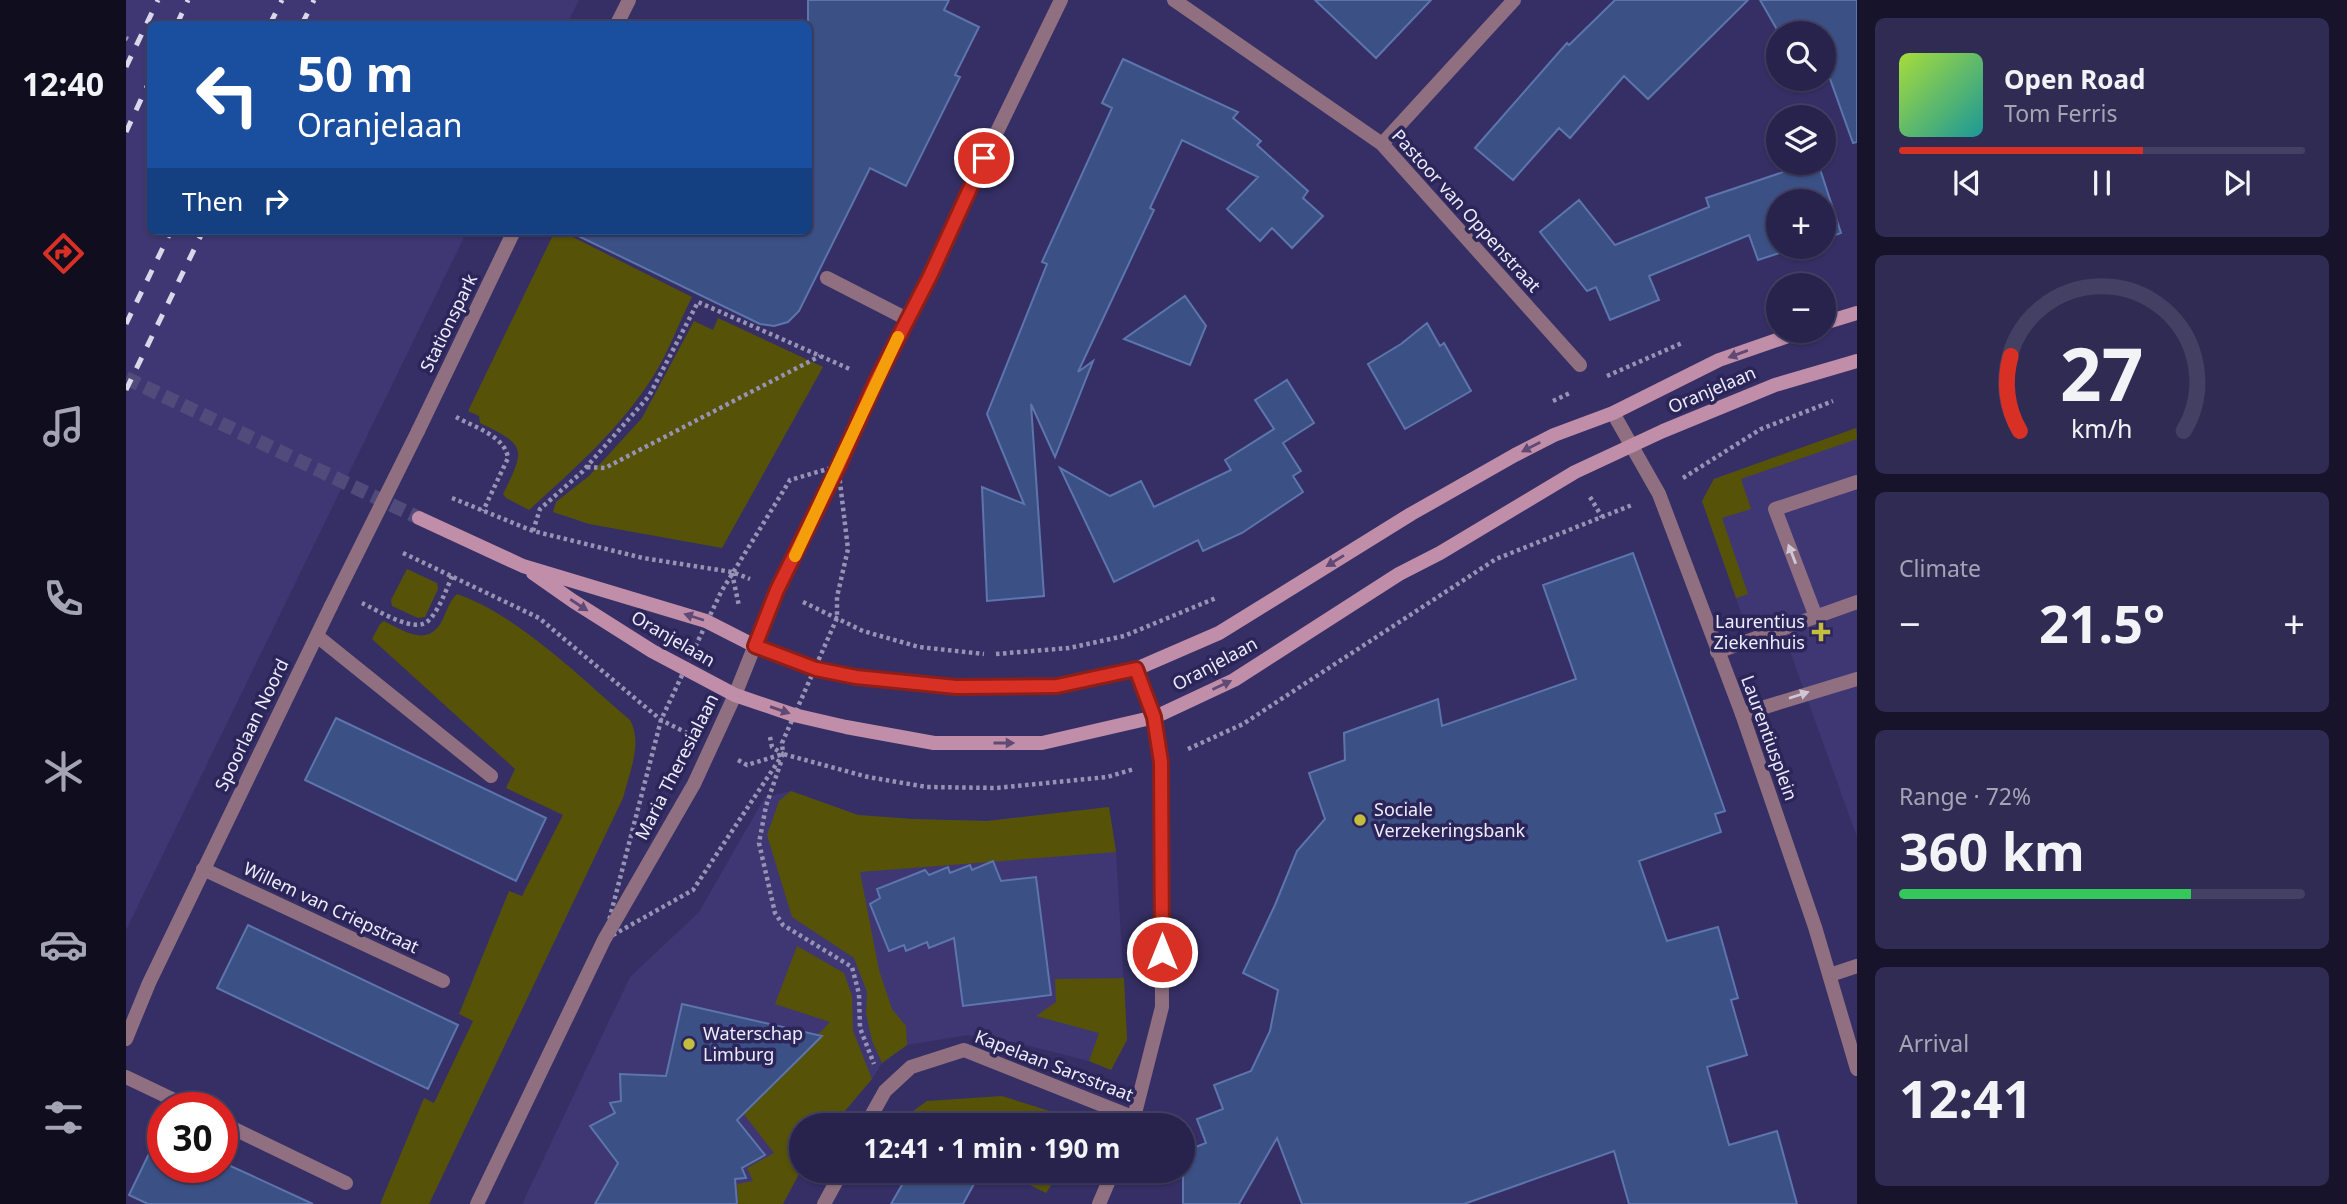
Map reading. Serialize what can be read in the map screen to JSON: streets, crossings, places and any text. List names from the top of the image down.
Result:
{
  "streets": {
    "street": [
      "Pastoor van Oppenstraat",
      "Stationspark",
      "Oranjelaan",
      "Spoorlaan Noord",
      "Laurentiusplein",
      "Maria Theresialaan",
      "Willem van Criepstraat",
      "Kapelaan Sarsstraat"
    ]
  },
  "crossings": [
    ["Stationspark", "Spoorlaan Noord"],
    ["Oranjelaan", "Laurentiusplein"],
    ["Oranjelaan", "Maria Theresialaan"],
    ["Spoorlaan Noord", "Willem van Criepstraat"]
  ],
  "places": {
    "health": ["Laurentius Ziekenhuis"],
    "other": ["Sociale Verzekeringsbank", "Waterschap Limburg"]
  },
  "page": {
    "tabs": "12:40",
    "map_buttons": ["+", "−"],
    "turn": ["50 m", "Oranjelaan"],
    "song": ["Open Road", "Tom Ferris"],
    "then": "Then",
    "tile": [
      "Climate",
      ["Range · 72%", "360 km"],
      ["Arrival", "12:41"]
    ],
    "heat": ["−", "21.5°", "+"],
    "limit": "30",
    "trip": "12:41 · 1 min · 190 m",
    "gauge": ["27", "km/h"]
  }
}
